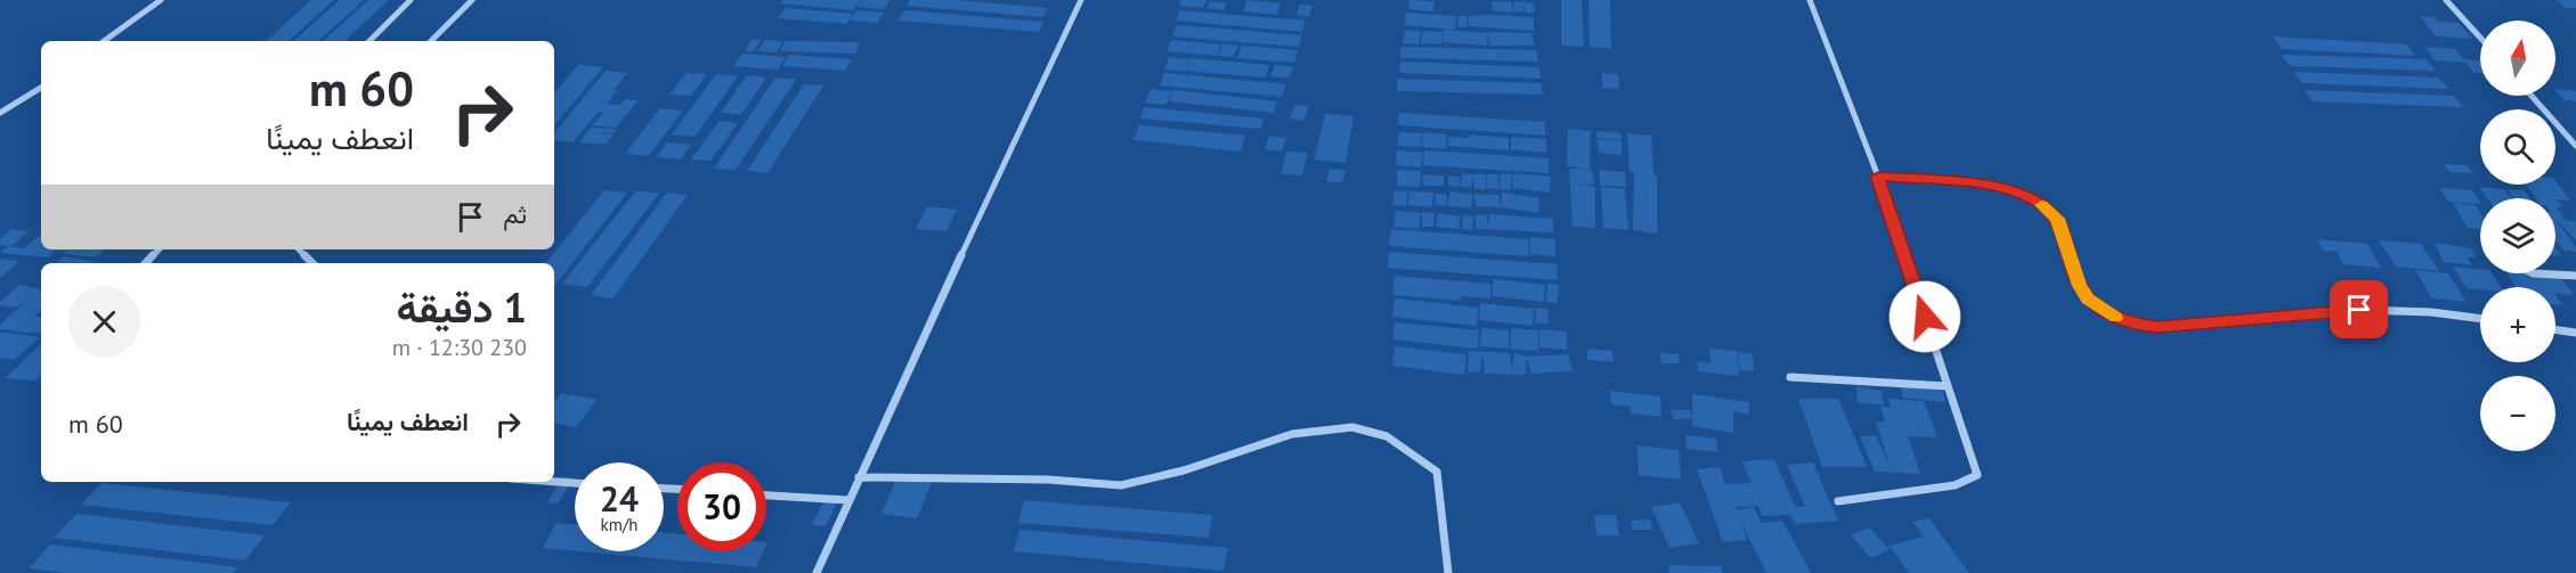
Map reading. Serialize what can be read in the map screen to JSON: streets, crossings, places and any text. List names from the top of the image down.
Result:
{
  "north": "top",
  "page": {
    "map_buttons": ["+", "−"],
    "turn": ["60 m", "انعطف يمينًا"],
    "then": "ثم",
    "heading": ["1 دقيقة", "230 m · 12:30"],
    "list": [
      {
        "name": "انعطف يمينًا",
        "value": "60 m"
      }
    ],
    "speed": "24 km/h",
    "limit": "30"
  }
}
